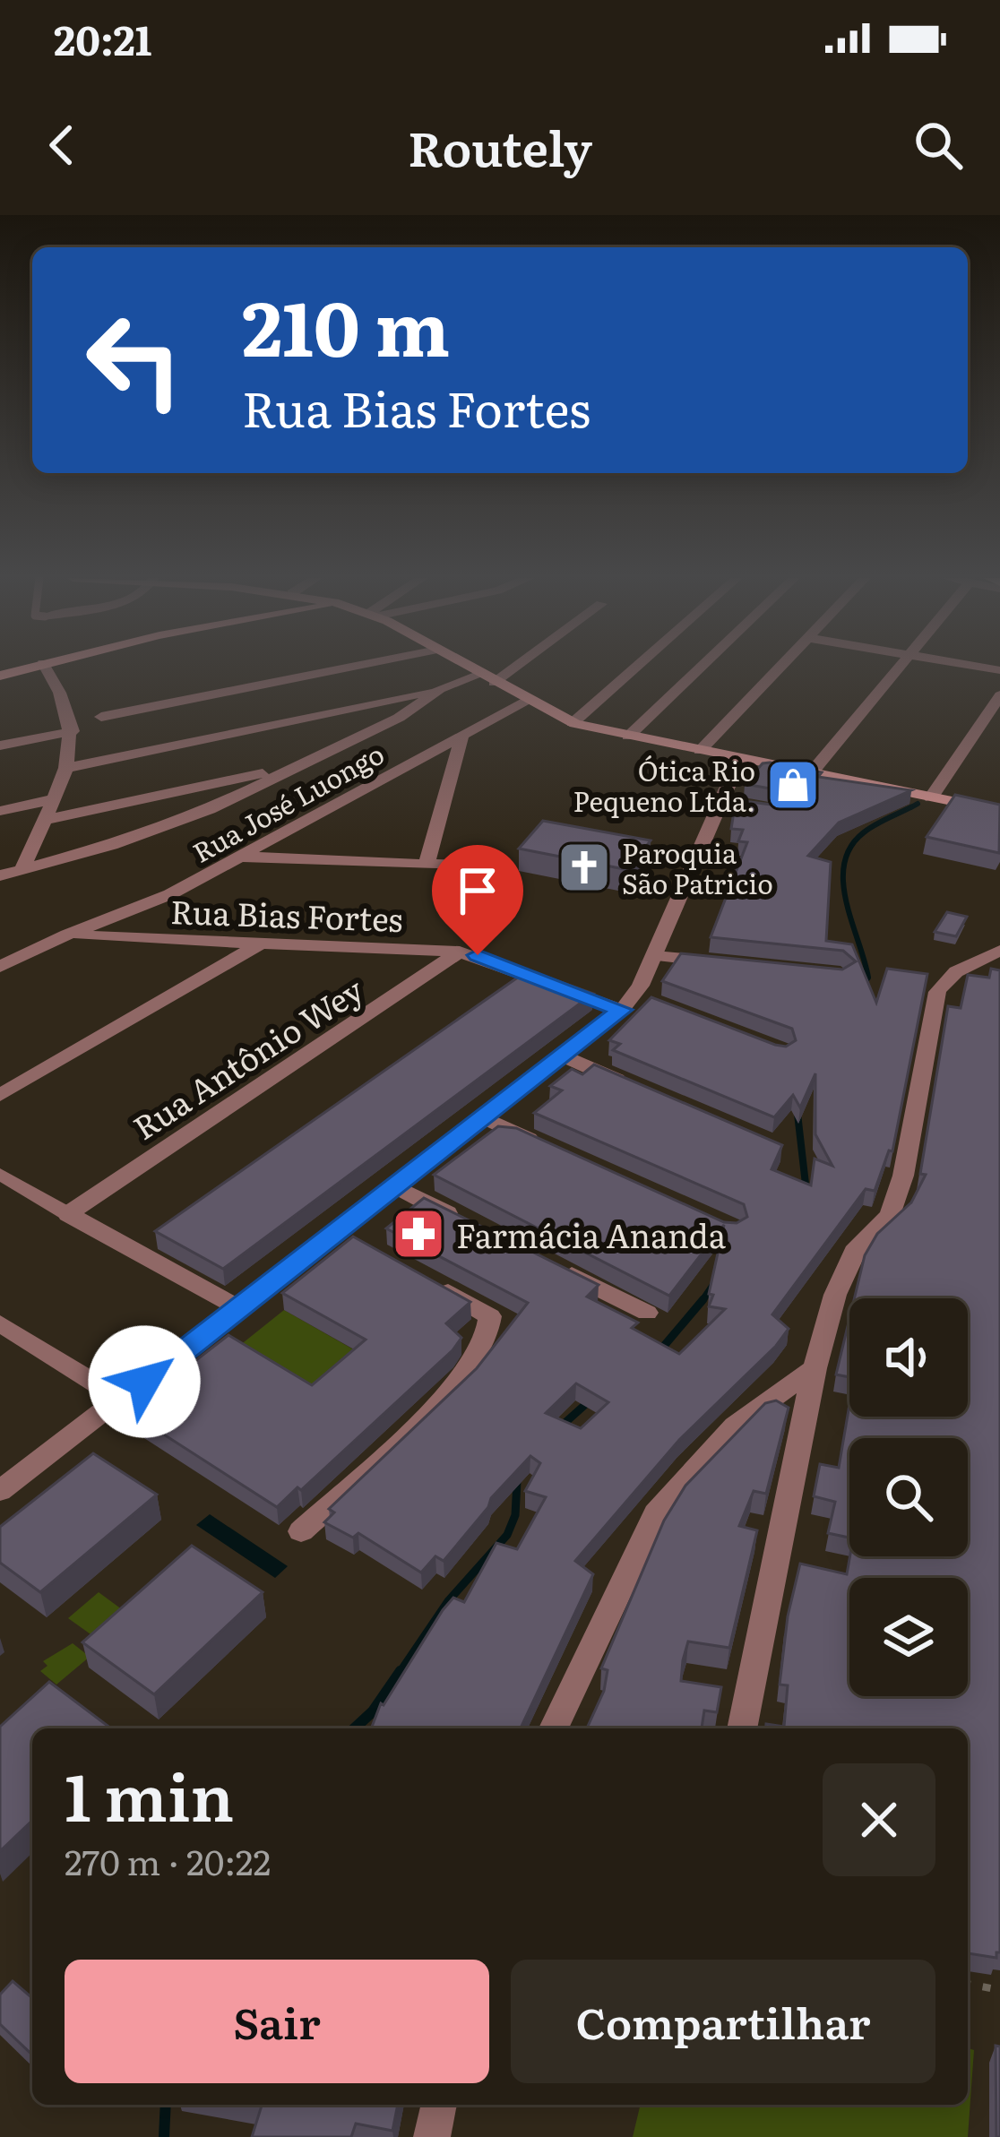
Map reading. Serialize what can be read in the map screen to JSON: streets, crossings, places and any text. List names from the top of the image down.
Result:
{
  "streets": {
    "street": ["Rua José Luongo", "Rua Bias Fortes", "Rua Antônio Wey"]
  },
  "crossings": [
    ["Rua José Luongo", "Rua Bias Fortes"],
    ["Rua Bias Fortes", "Rua Antônio Wey"]
  ],
  "places": {
    "shop": ["Ótica Rio Pequeno Ltda."],
    "church": ["Paroquia São Patricio"],
    "pharmacy": ["Farmácia Ananda"]
  },
  "page": {
    "status": "20:21",
    "header": "Routely",
    "turn": ["210 m", "Rua Bias Fortes"],
    "heading": ["1 min", "270 m · 20:22"],
    "buttons": ["Sair", "Compartilhar"]
  }
}
